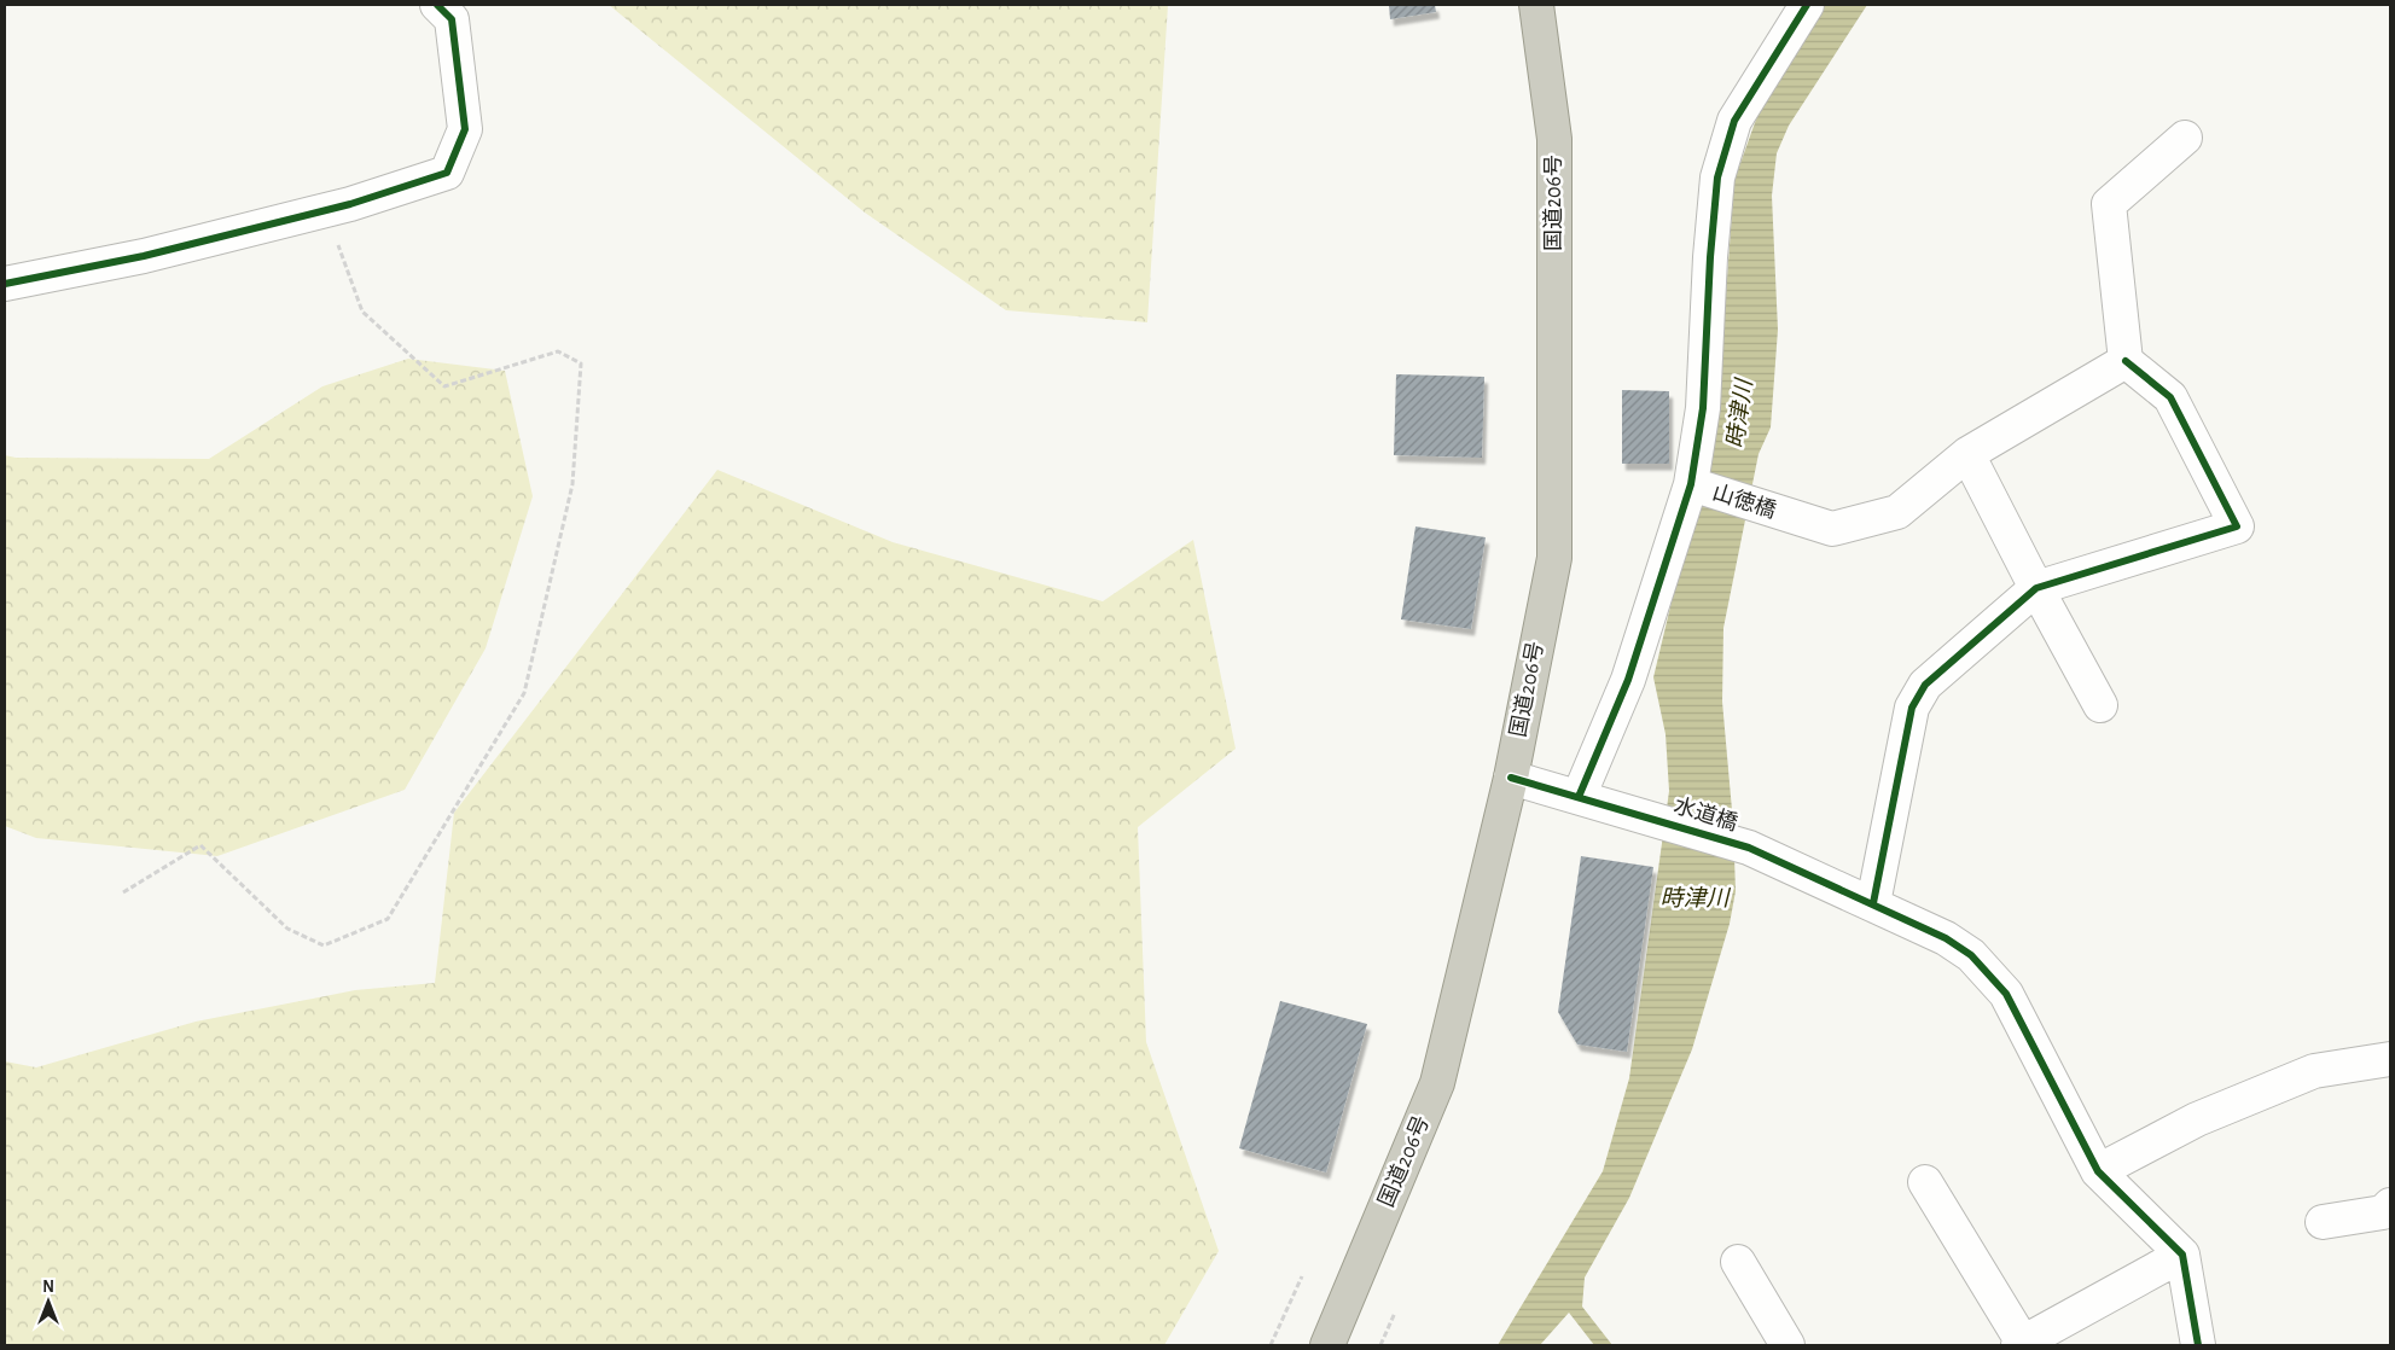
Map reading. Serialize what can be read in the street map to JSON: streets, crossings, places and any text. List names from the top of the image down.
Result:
{
  "streets": {
    "highway": ["国道206号"],
    "street": ["山徳橋", "水道橋"]
  },
  "crossings": [
    ["国道206号", "水道橋"]
  ],
  "water": ["時津川"],
  "north": "top"
}
